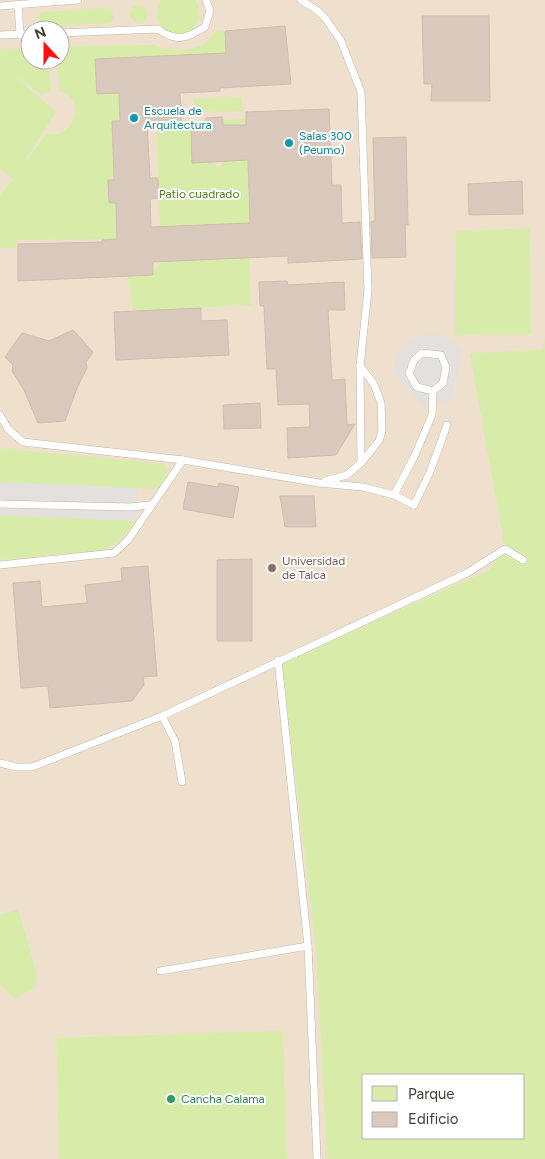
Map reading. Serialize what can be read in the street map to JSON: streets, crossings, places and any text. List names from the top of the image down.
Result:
{
  "parks": ["Patio cuadrado"],
  "places": [
    "Escuela de Arquitectura",
    "Salas 300 (Peumo)",
    "Universidad de Talca",
    "Cancha Calama"
  ],
  "legend": ["Parque", "Edificio"],
  "north": "top"
}
